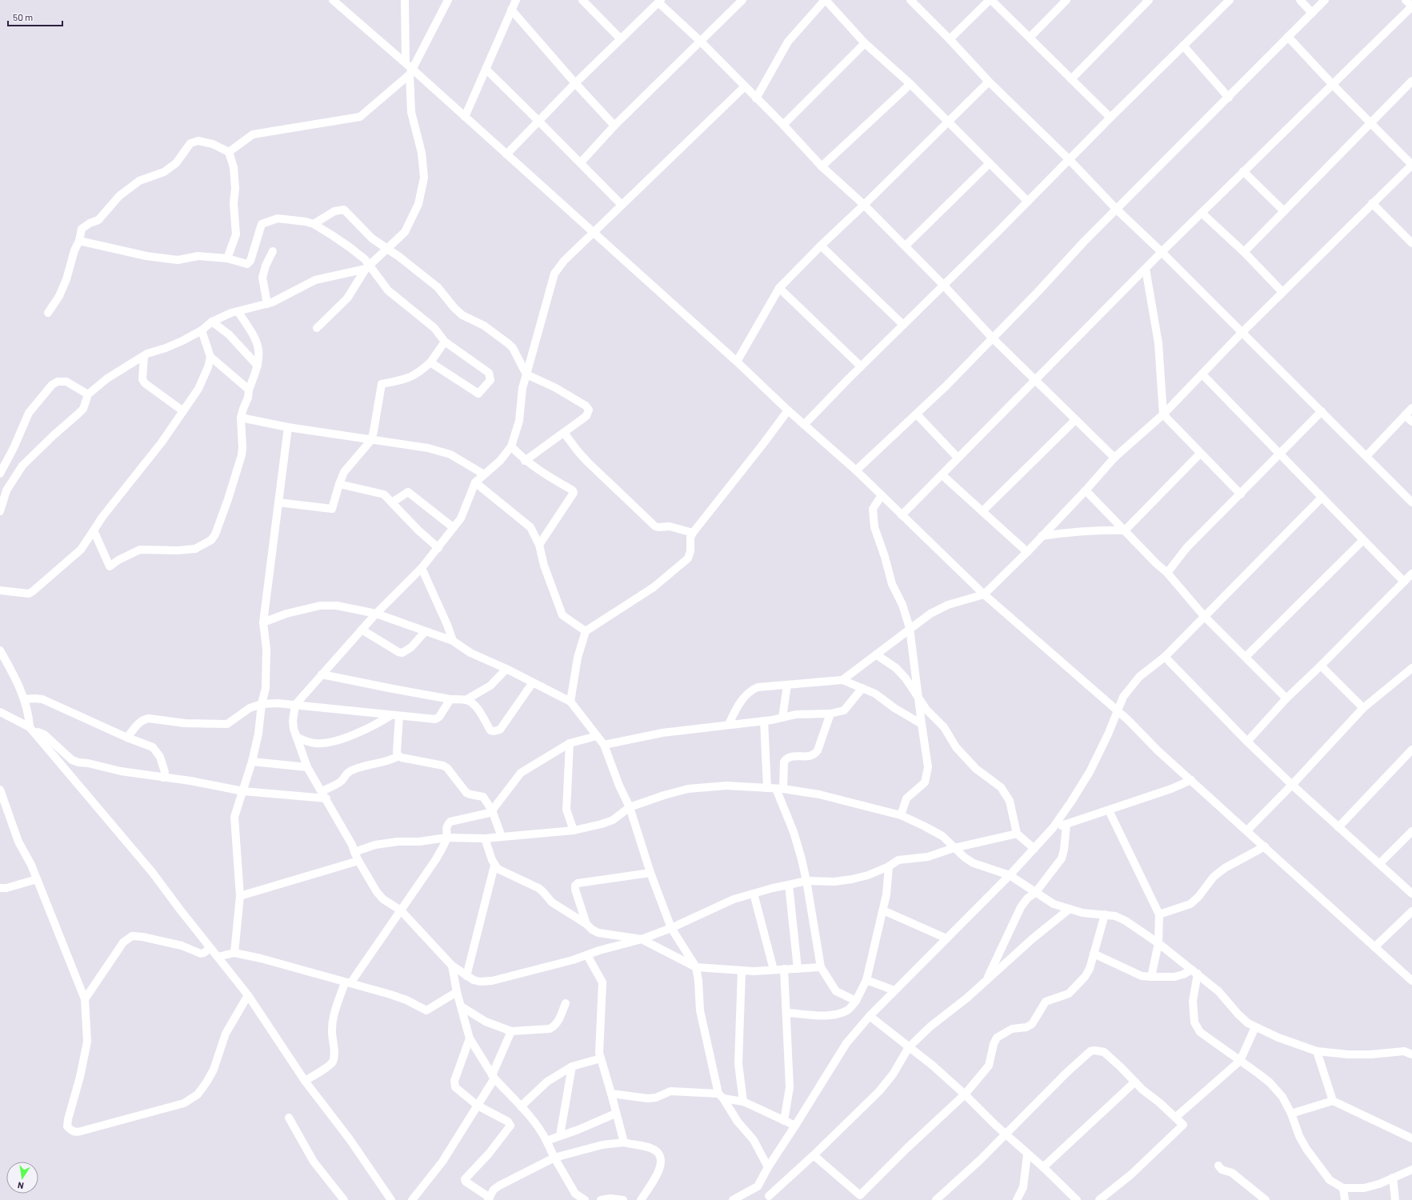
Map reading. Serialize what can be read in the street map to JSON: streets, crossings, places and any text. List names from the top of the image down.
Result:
{
  "scale_bar": "50 m",
  "north": "bottom"
}
